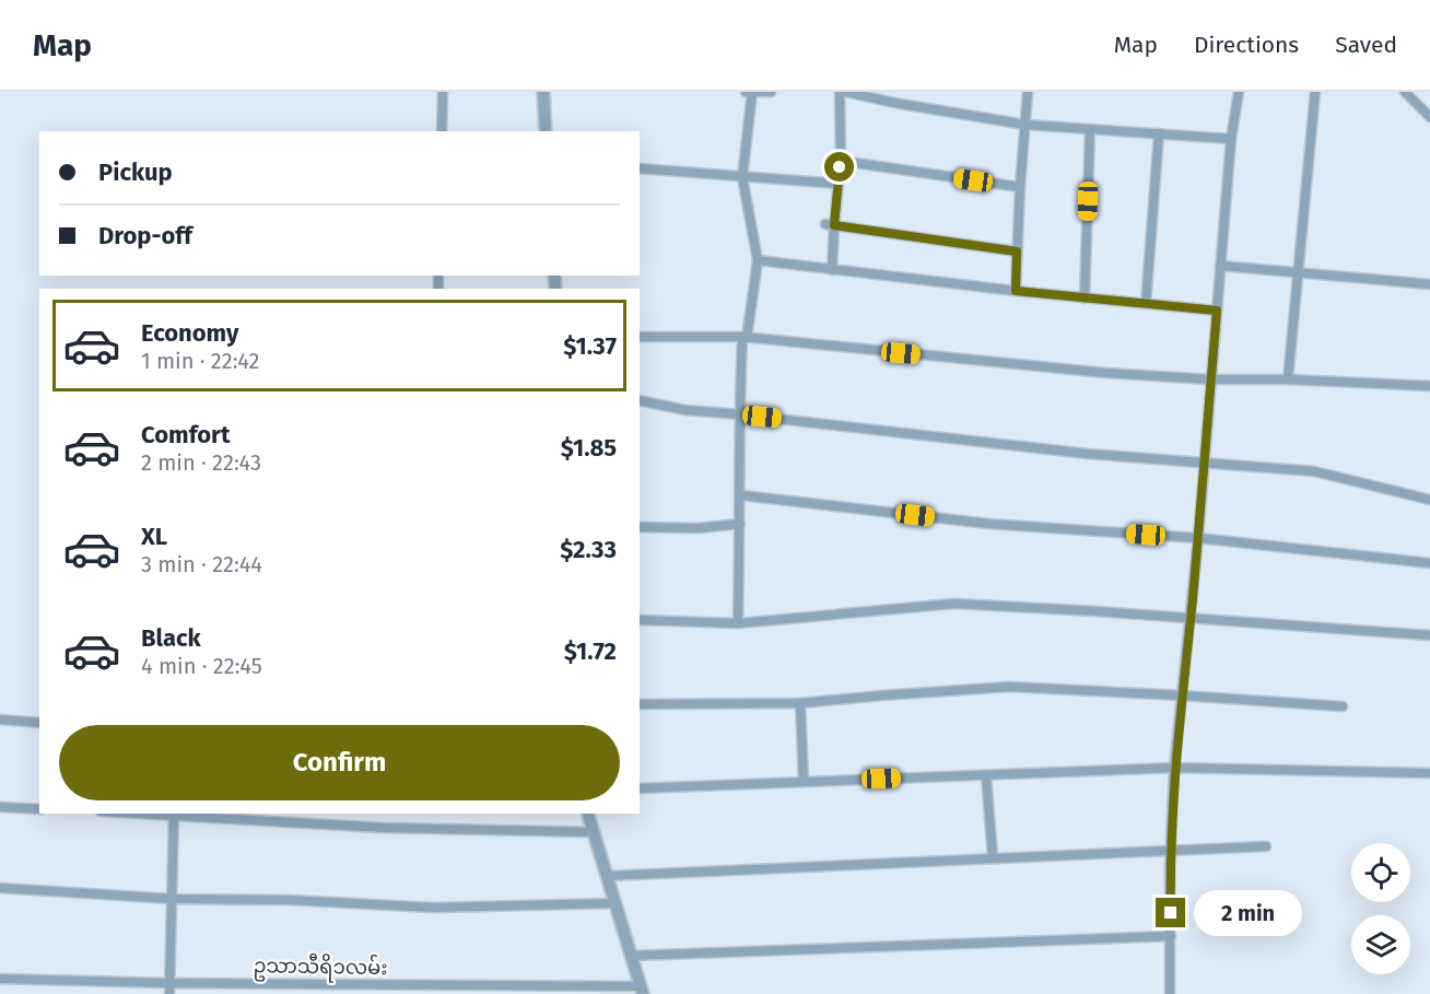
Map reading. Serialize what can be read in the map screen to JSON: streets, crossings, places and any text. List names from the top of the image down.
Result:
{
  "streets": {
    "street": ["ဥသာသီရိ၁လမ်း"]
  },
  "page": {
    "header": "Map",
    "nav": ["Map", "Directions", "Saved"],
    "banner": ["Pickup", "Drop-off"],
    "list": [
      {
        "name": "Economy",
        "note": "1 min · 22:42",
        "value": "$1.37"
      },
      {
        "name": "Comfort",
        "note": "2 min · 22:43",
        "value": "$1.85"
      },
      {
        "name": "XL",
        "note": "3 min · 22:44",
        "value": "$2.33"
      },
      {
        "name": "Black",
        "note": "4 min · 22:45",
        "value": "$1.72"
      }
    ],
    "buttons": "Confirm",
    "bubble": "2 min"
  }
}
